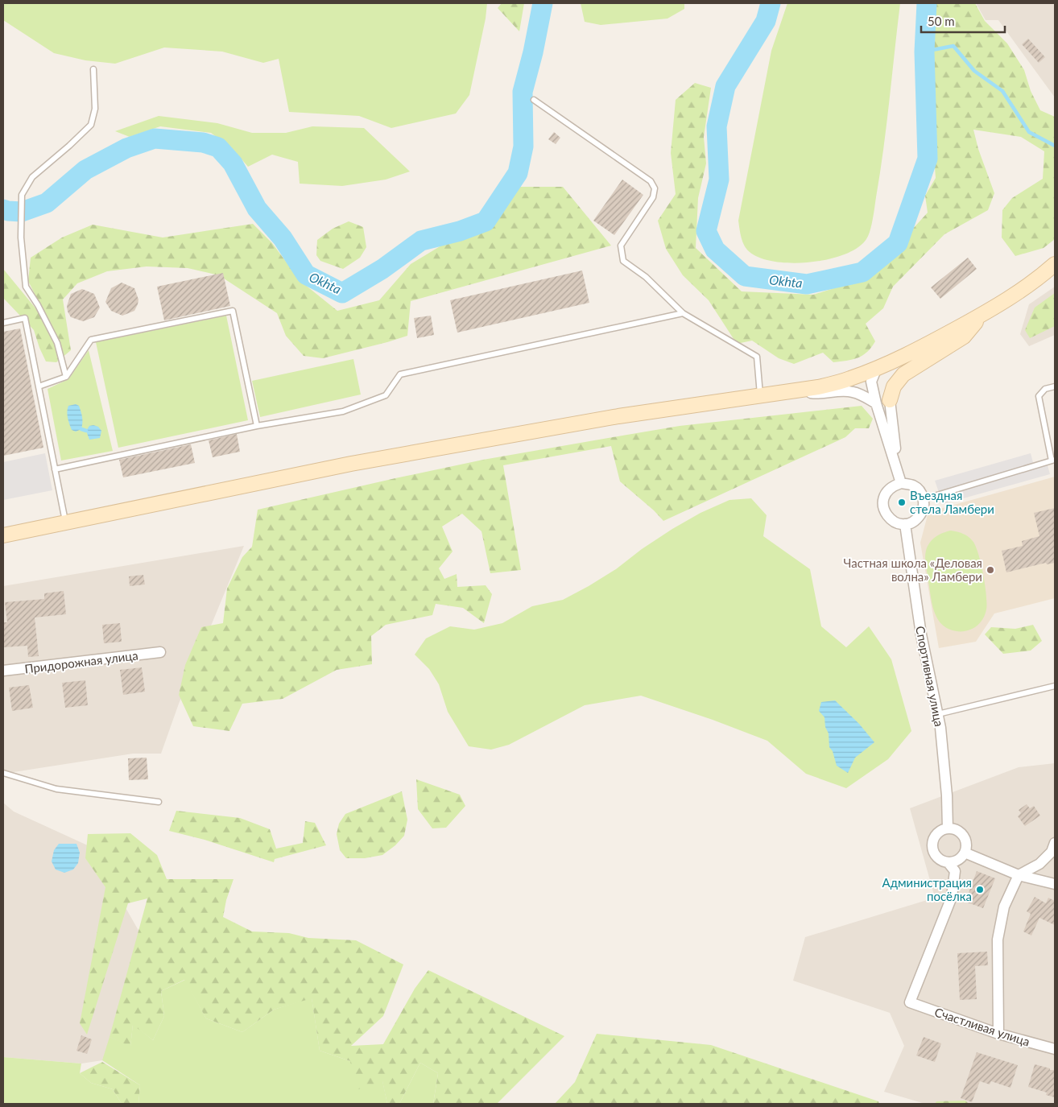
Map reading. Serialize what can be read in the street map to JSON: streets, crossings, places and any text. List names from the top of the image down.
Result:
{
  "streets": {
    "street": ["Придорожная улица", "Спортивная улица", "Счастливая улица"]
  },
  "crossings": [
    ["Спортивная улица", "Счастливая улица"]
  ],
  "water": ["Okhta"],
  "places": ["Въездная стела Ламбери", "Частная школа «Деловая волна» Ламбери", "Администрация посёлка"],
  "scale_bar": "50 m"
}
